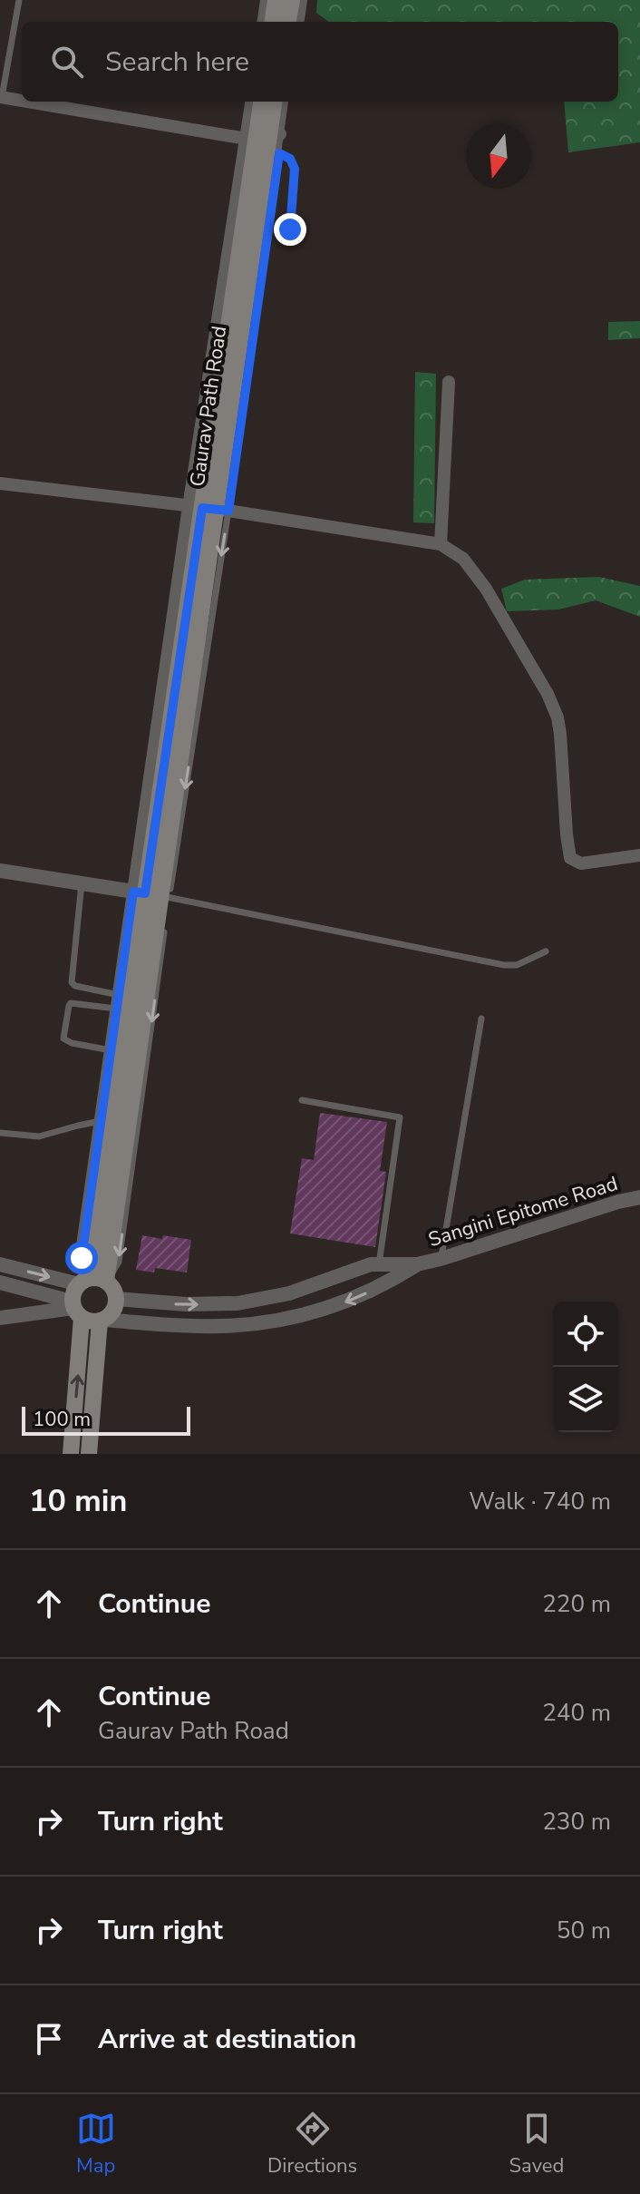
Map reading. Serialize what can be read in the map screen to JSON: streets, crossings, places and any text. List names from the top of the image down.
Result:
{
  "streets": {
    "main road": ["Gaurav Path Road"],
    "street": ["Sangini Epitome Road"]
  },
  "scale_bar": "100 m",
  "north": "bottom",
  "page": {
    "search": "Search here",
    "scale": "100 m",
    "heading": ["10 min", "Walk · 740 m"],
    "list": [
      ["Continue", "220 m"],
      ["Continue", "Gaurav Path Road", "240 m"],
      ["Turn right", "230 m"],
      ["Turn right", "50 m"],
      "Arrive at destination"
    ],
    "nav": ["Map", "Directions", "Saved"]
  }
}
